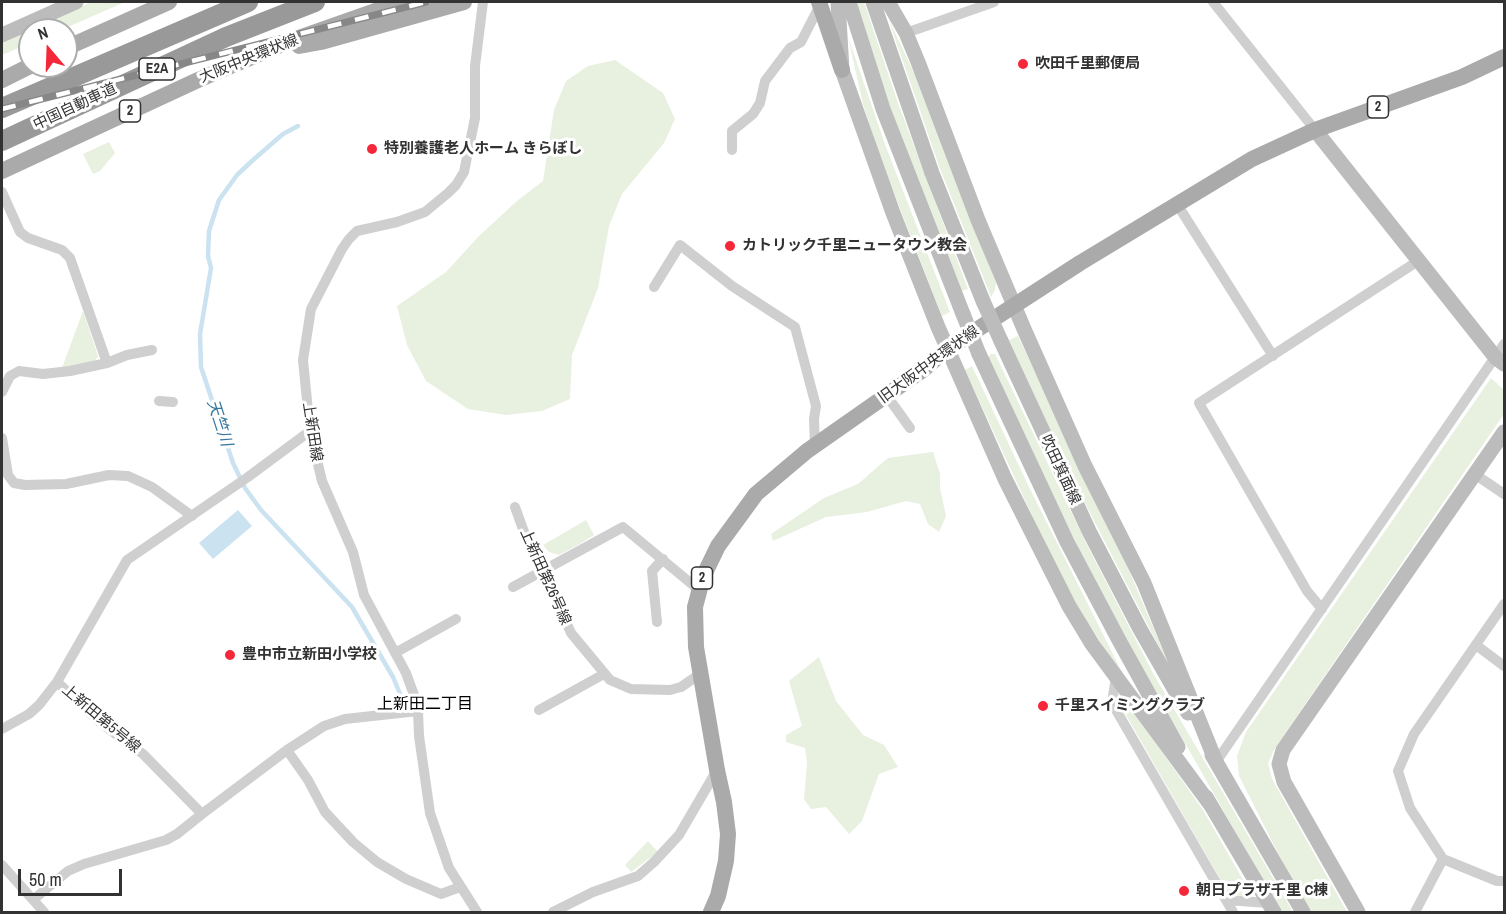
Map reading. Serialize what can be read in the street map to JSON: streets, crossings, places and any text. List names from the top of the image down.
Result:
{
  "streets": {
    "highway": ["E2A", "中国自動車道"],
    "main road": [
      "大阪中央環状線",
      "2",
      "旧大阪中央環状線",
      "吹田箕面線"
    ],
    "street": ["上新田線", "上新田第26号線", "上新田第5号線"]
  },
  "crossings": [
    ["旧大阪中央環状線", "上新田第26号線"],
    ["上新田線", "上新田第5号線"]
  ],
  "districts": ["上新田二丁目"],
  "water": ["天竺川"],
  "places": [
    "吹田千里郵便局",
    "特別養護老人ホーム きらぼし",
    "カトリック千里ニュータウン教会",
    "豊中市立新田小学校",
    "千里スイミングクラブ",
    "朝日プラザ千里 C棟"
  ],
  "scale_bar": "50 m",
  "north": "top"
}
